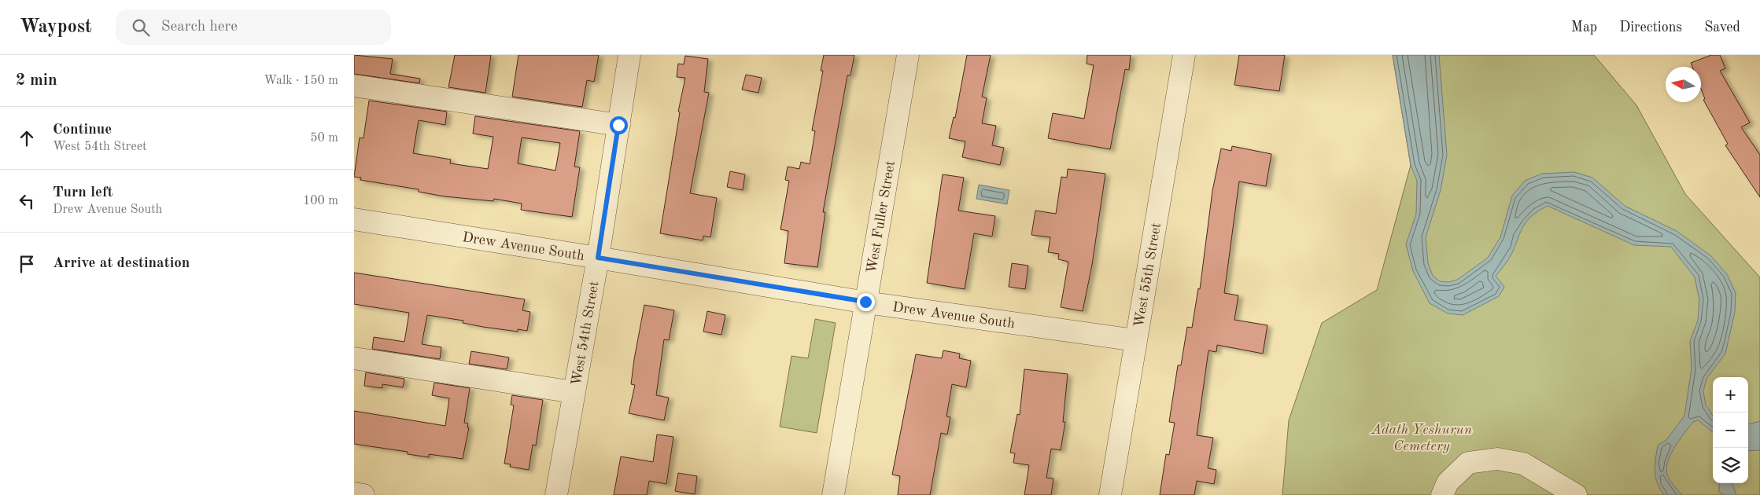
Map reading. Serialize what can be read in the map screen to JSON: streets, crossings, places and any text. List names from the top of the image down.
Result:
{
  "streets": {
    "street": [
      "West Fuller Street",
      "Drew Avenue South",
      "West 55th Street",
      "West 54th Street"
    ]
  },
  "crossings": [
    ["West Fuller Street", "Drew Avenue South"],
    ["Drew Avenue South", "West 55th Street"],
    ["Drew Avenue South", "West 54th Street"]
  ],
  "parks": ["Adath Yeshurun Cemetery"],
  "north": "left",
  "page": {
    "header": "Waypost",
    "search": "Search here",
    "nav": ["Map", "Directions", "Saved"],
    "heading": ["2 min", "Walk · 150 m"],
    "list": [
      ["Continue", "West 54th Street", "50 m"],
      ["Turn left", "Drew Avenue South", "100 m"],
      "Arrive at destination"
    ],
    "map_buttons": ["+", "−"]
  }
}
